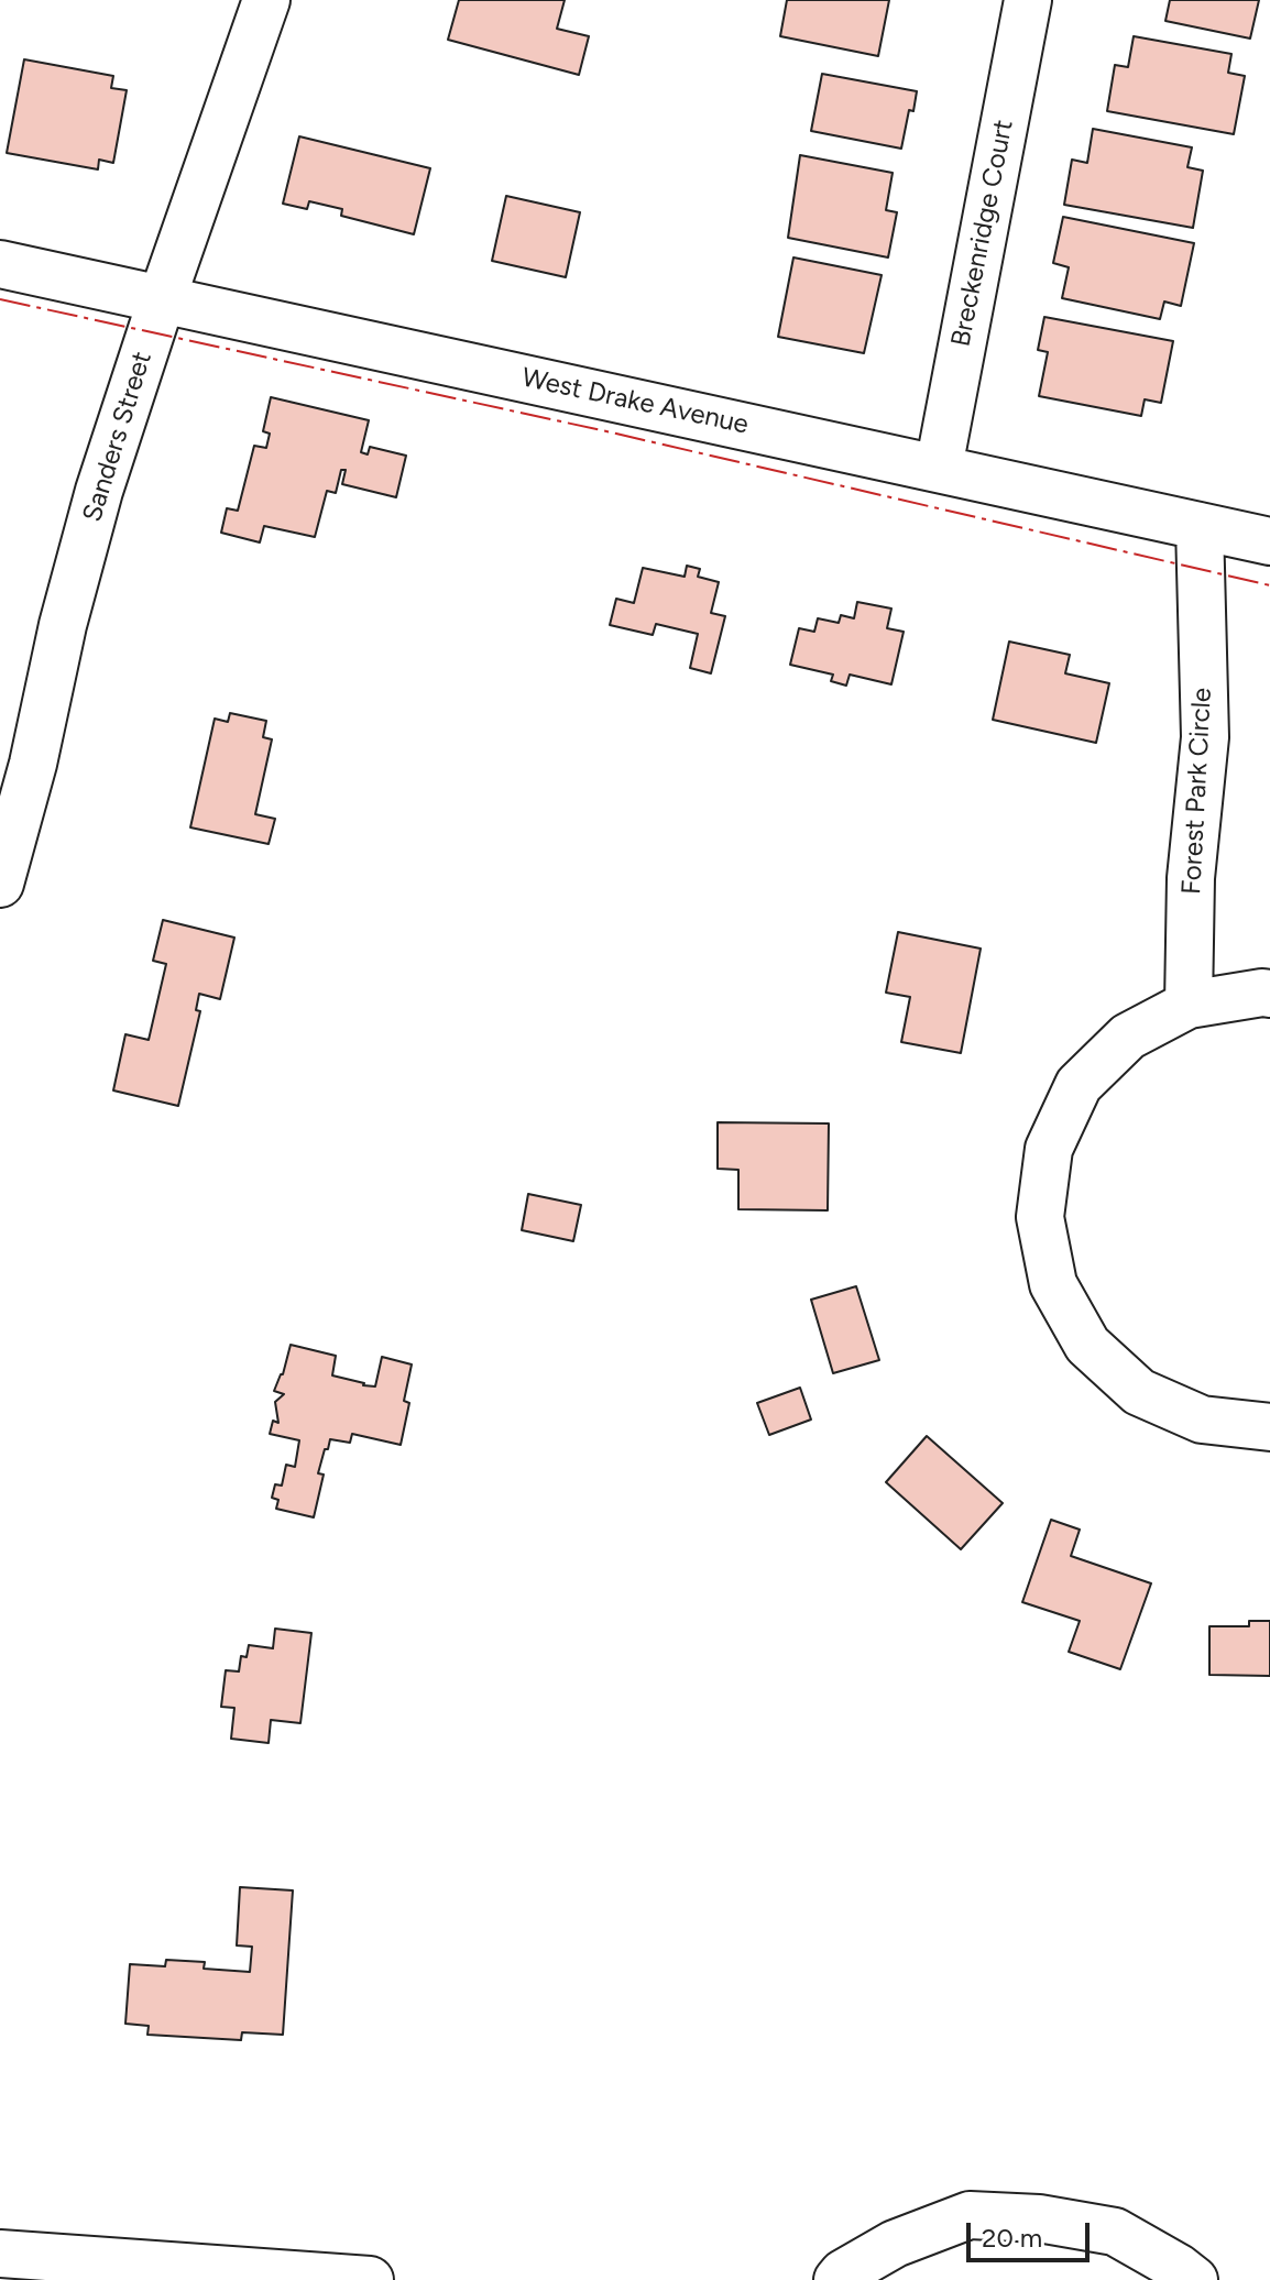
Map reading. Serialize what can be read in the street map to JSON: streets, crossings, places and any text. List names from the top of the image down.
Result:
{
  "streets": {
    "street": [
      "Breckenridge Court",
      "West Drake Avenue",
      "Sanders Street",
      "Forest Park Circle"
    ]
  },
  "crossings": [
    ["Breckenridge Court", "West Drake Avenue"],
    ["West Drake Avenue", "Sanders Street"],
    ["West Drake Avenue", "Forest Park Circle"]
  ],
  "scale_bar": "20 m"
}
